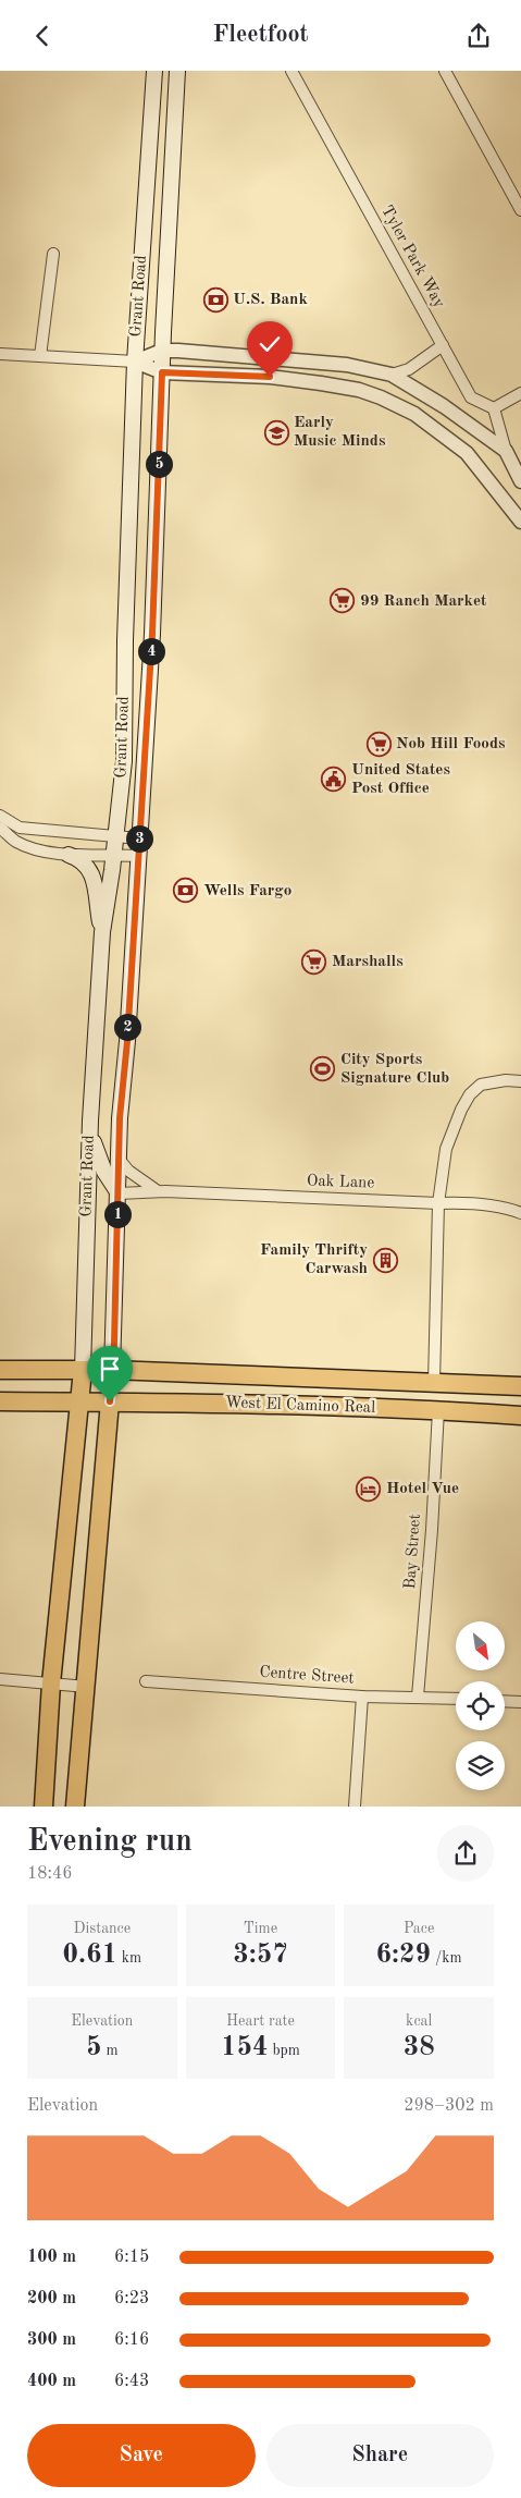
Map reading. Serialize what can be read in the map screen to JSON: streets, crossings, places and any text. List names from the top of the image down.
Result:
{
  "streets": {
    "main road": ["Grant Road", "West El Camino Real"],
    "street": [
      "Tyler Park Way",
      "Oak Lane",
      "Bay Street",
      "Centre Street"
    ]
  },
  "crossings": [
    ["Grant Road", "Oak Lane"],
    ["Grant Road", "West El Camino Real"],
    ["West El Camino Real", "Bay Street"],
    ["Bay Street", "Centre Street"]
  ],
  "places": {
    "bank": ["U.S. Bank", "Wells Fargo"],
    "school or university": ["Early Music Minds"],
    "supermarket": ["99 Ranch Market", "Nob Hill Foods", "Marshalls"],
    "public building": ["United States Post Office"],
    "sports": ["City Sports Signature Club"],
    "building": ["Family Thrifty Carwash"],
    "hotel": ["Hotel Vue"]
  },
  "north": "bottom right",
  "page": {
    "header": "Fleetfoot",
    "pins": [
      "5",
      "4",
      "3",
      "2",
      "1"
    ],
    "heading": ["Evening run", "18:46"],
    "stats": [
      ["Distance", "0.61 km"],
      ["Time", "3:57"],
      ["Pace", "6:29 /km"],
      ["Elevation", "5 m"],
      ["Heart rate", "154 bpm"],
      ["kcal", "38"]
    ],
    "chart": ["Elevation", "298–302 m"],
    "list": [
      {
        "name": "100 m",
        "note": "6:15"
      },
      {
        "name": "200 m",
        "note": "6:23"
      },
      {
        "name": "300 m",
        "note": "6:16"
      },
      {
        "name": "400 m",
        "note": "6:43"
      }
    ],
    "buttons": ["Save", "Share"]
  }
}
